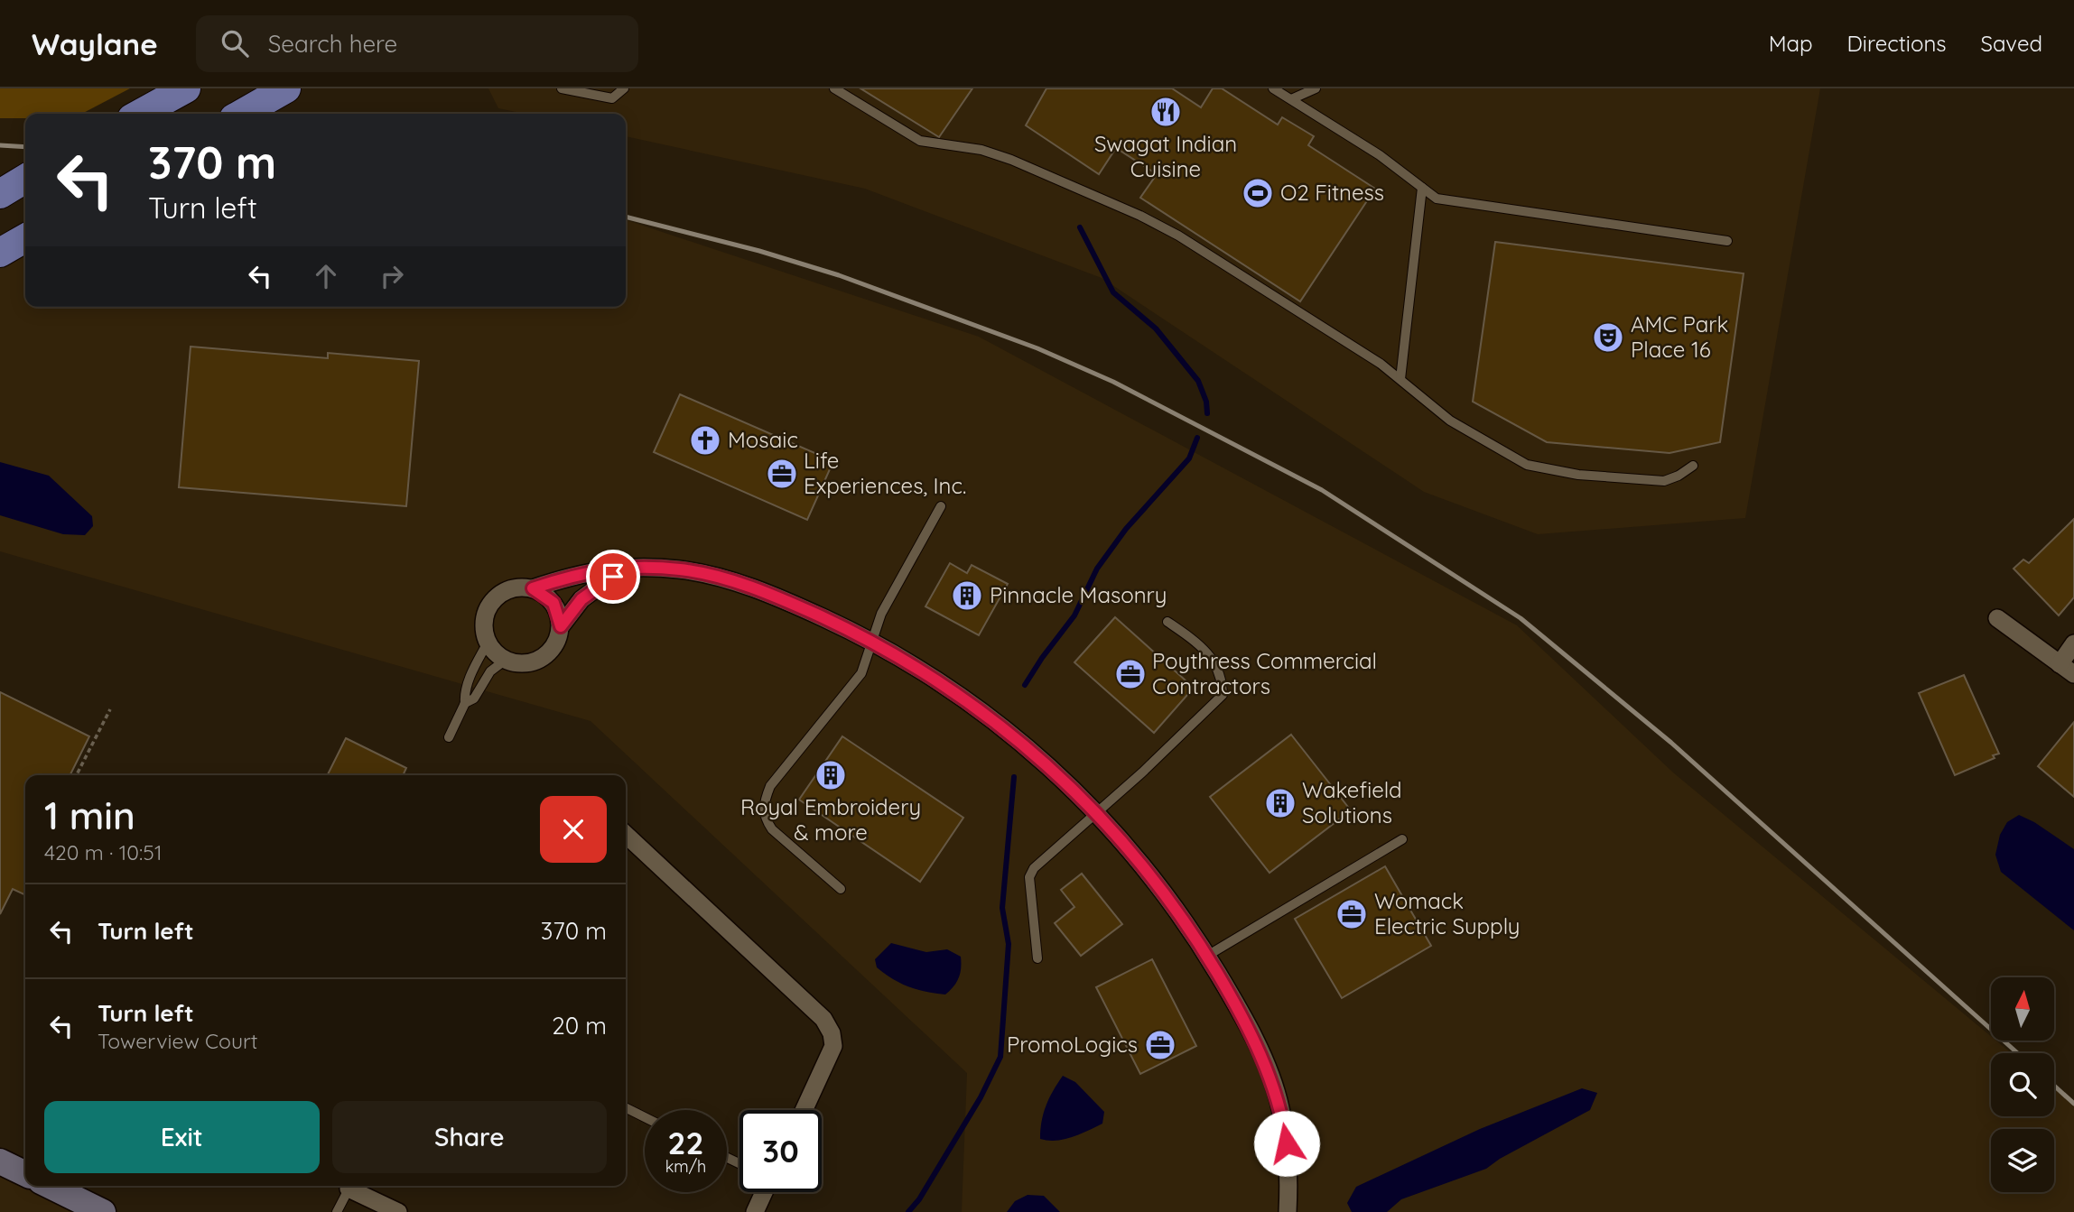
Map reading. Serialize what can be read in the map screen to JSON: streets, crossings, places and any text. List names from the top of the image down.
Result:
{
  "places": {
    "restaurant": ["Swagat Indian Cuisine"],
    "sports": ["O2 Fitness"],
    "theatre": ["AMC Park Place 16"],
    "church": ["Mosaic"],
    "office": [
      "Life Experiences, Inc.",
      "Poythress Commercial Contractors",
      "Womack Electric Supply",
      "PromoLogics"
    ],
    "building": ["Pinnacle Masonry", "Royal Embroidery & more", "Wakefield Solutions"]
  },
  "north": "top",
  "page": {
    "header": "Waylane",
    "search": "Search here",
    "nav": ["Map", "Directions", "Saved"],
    "turn": ["370 m", "Turn left"],
    "heading": ["1 min", "420 m · 10:51"],
    "list": [
      {
        "name": "Turn left",
        "value": "370 m"
      },
      {
        "name": "Turn left",
        "note": "Towerview Court",
        "value": "20 m"
      }
    ],
    "buttons": ["Exit", "Share"],
    "speed": "22 km/h",
    "limit": "30"
  }
}
